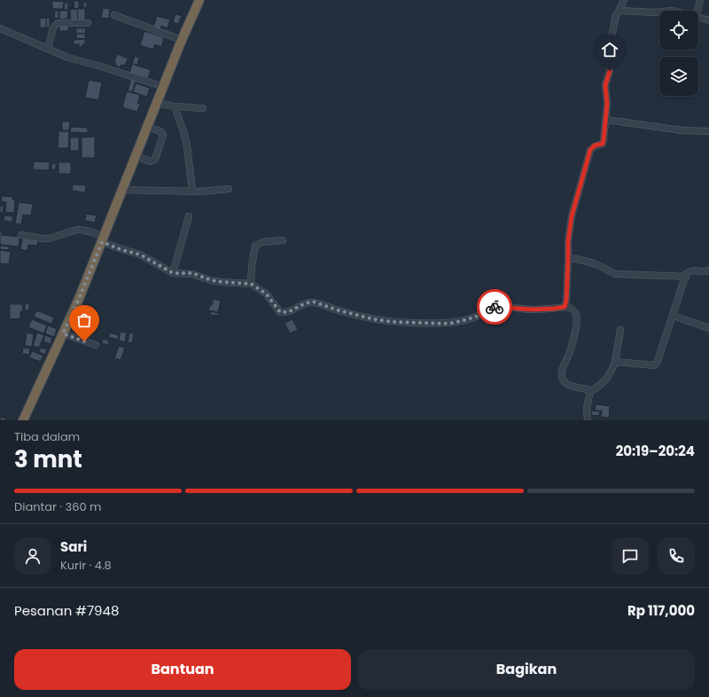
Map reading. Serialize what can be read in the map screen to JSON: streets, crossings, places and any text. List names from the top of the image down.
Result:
{
  "page": {
    "heading": ["3 mnt", "Tiba dalam", "20:19–20:24"],
    "panel": [
      "Sari",
      "Kurir · 4.8",
      "Pesanan #7948",
      "Rp 117,000"
    ],
    "bar": "Diantar · 360 m",
    "buttons": ["Bantuan", "Bagikan"]
  }
}
